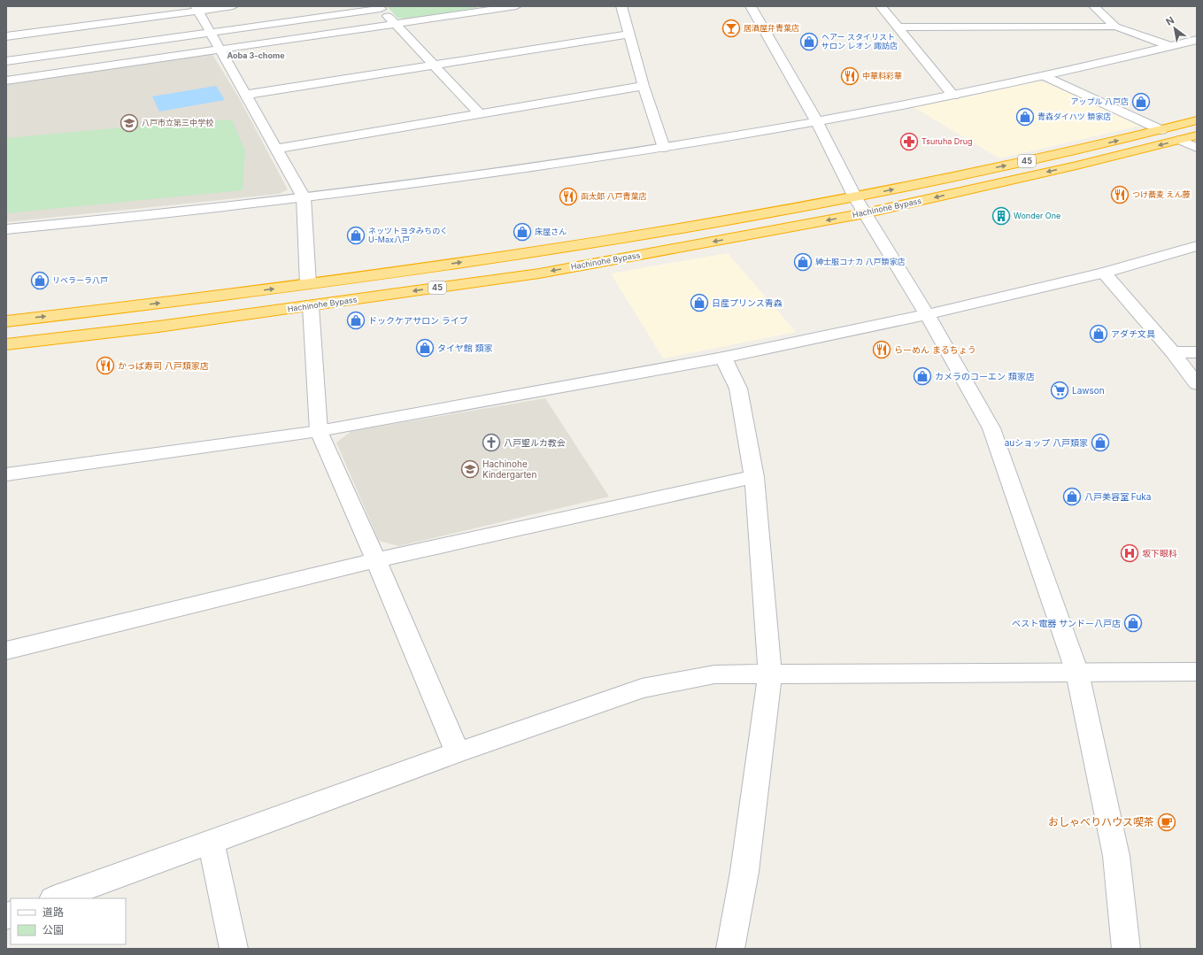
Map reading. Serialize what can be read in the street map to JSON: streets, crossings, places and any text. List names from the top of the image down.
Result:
{
  "streets": {
    "highway": ["45", "Hachinohe Bypass"]
  },
  "districts": ["Aoba 3-chome"],
  "places": {
    "bar": ["居酒屋弁青葉店"],
    "shop": [
      "ヘアー スタイリスト サロン レオン 諏訪店",
      "アップル 八戸店",
      "青森ダイハツ 類家店",
      "床屋さん",
      "ネッツトヨタみちのく U-Max八戸",
      "紳士服コナカ 八戸類家店",
      "リベラーラ八戸",
      "日産プリンス青森",
      "ドックケアサロン ライブ",
      "アダチ文具",
      "タイヤ館 類家",
      "カメラのコーエン 類家店",
      "auショップ 八戸類家",
      "八戸美容室 Fuka",
      "ベスト電器 サンドー八戸店"
    ],
    "restaurant": [
      "中華料彩華",
      "つけ蕎麦 えん藤",
      "函太郎 八戸青葉店",
      "らーめん まるちょう",
      "かっぱ寿司 八戸類家店"
    ],
    "school or university": ["八戸市立第三中学校", "Hachinohe Kindergarten"],
    "pharmacy": ["Tsuruha Drug"],
    "building": ["Wonder One"],
    "supermarket": ["Lawson"],
    "church": ["八戸聖ルカ教会"],
    "hospital": ["坂下眼科"],
    "cafe": ["おしゃべりハウス喫茶"]
  },
  "legend": ["道路", "公園"],
  "north": "top left"
}
